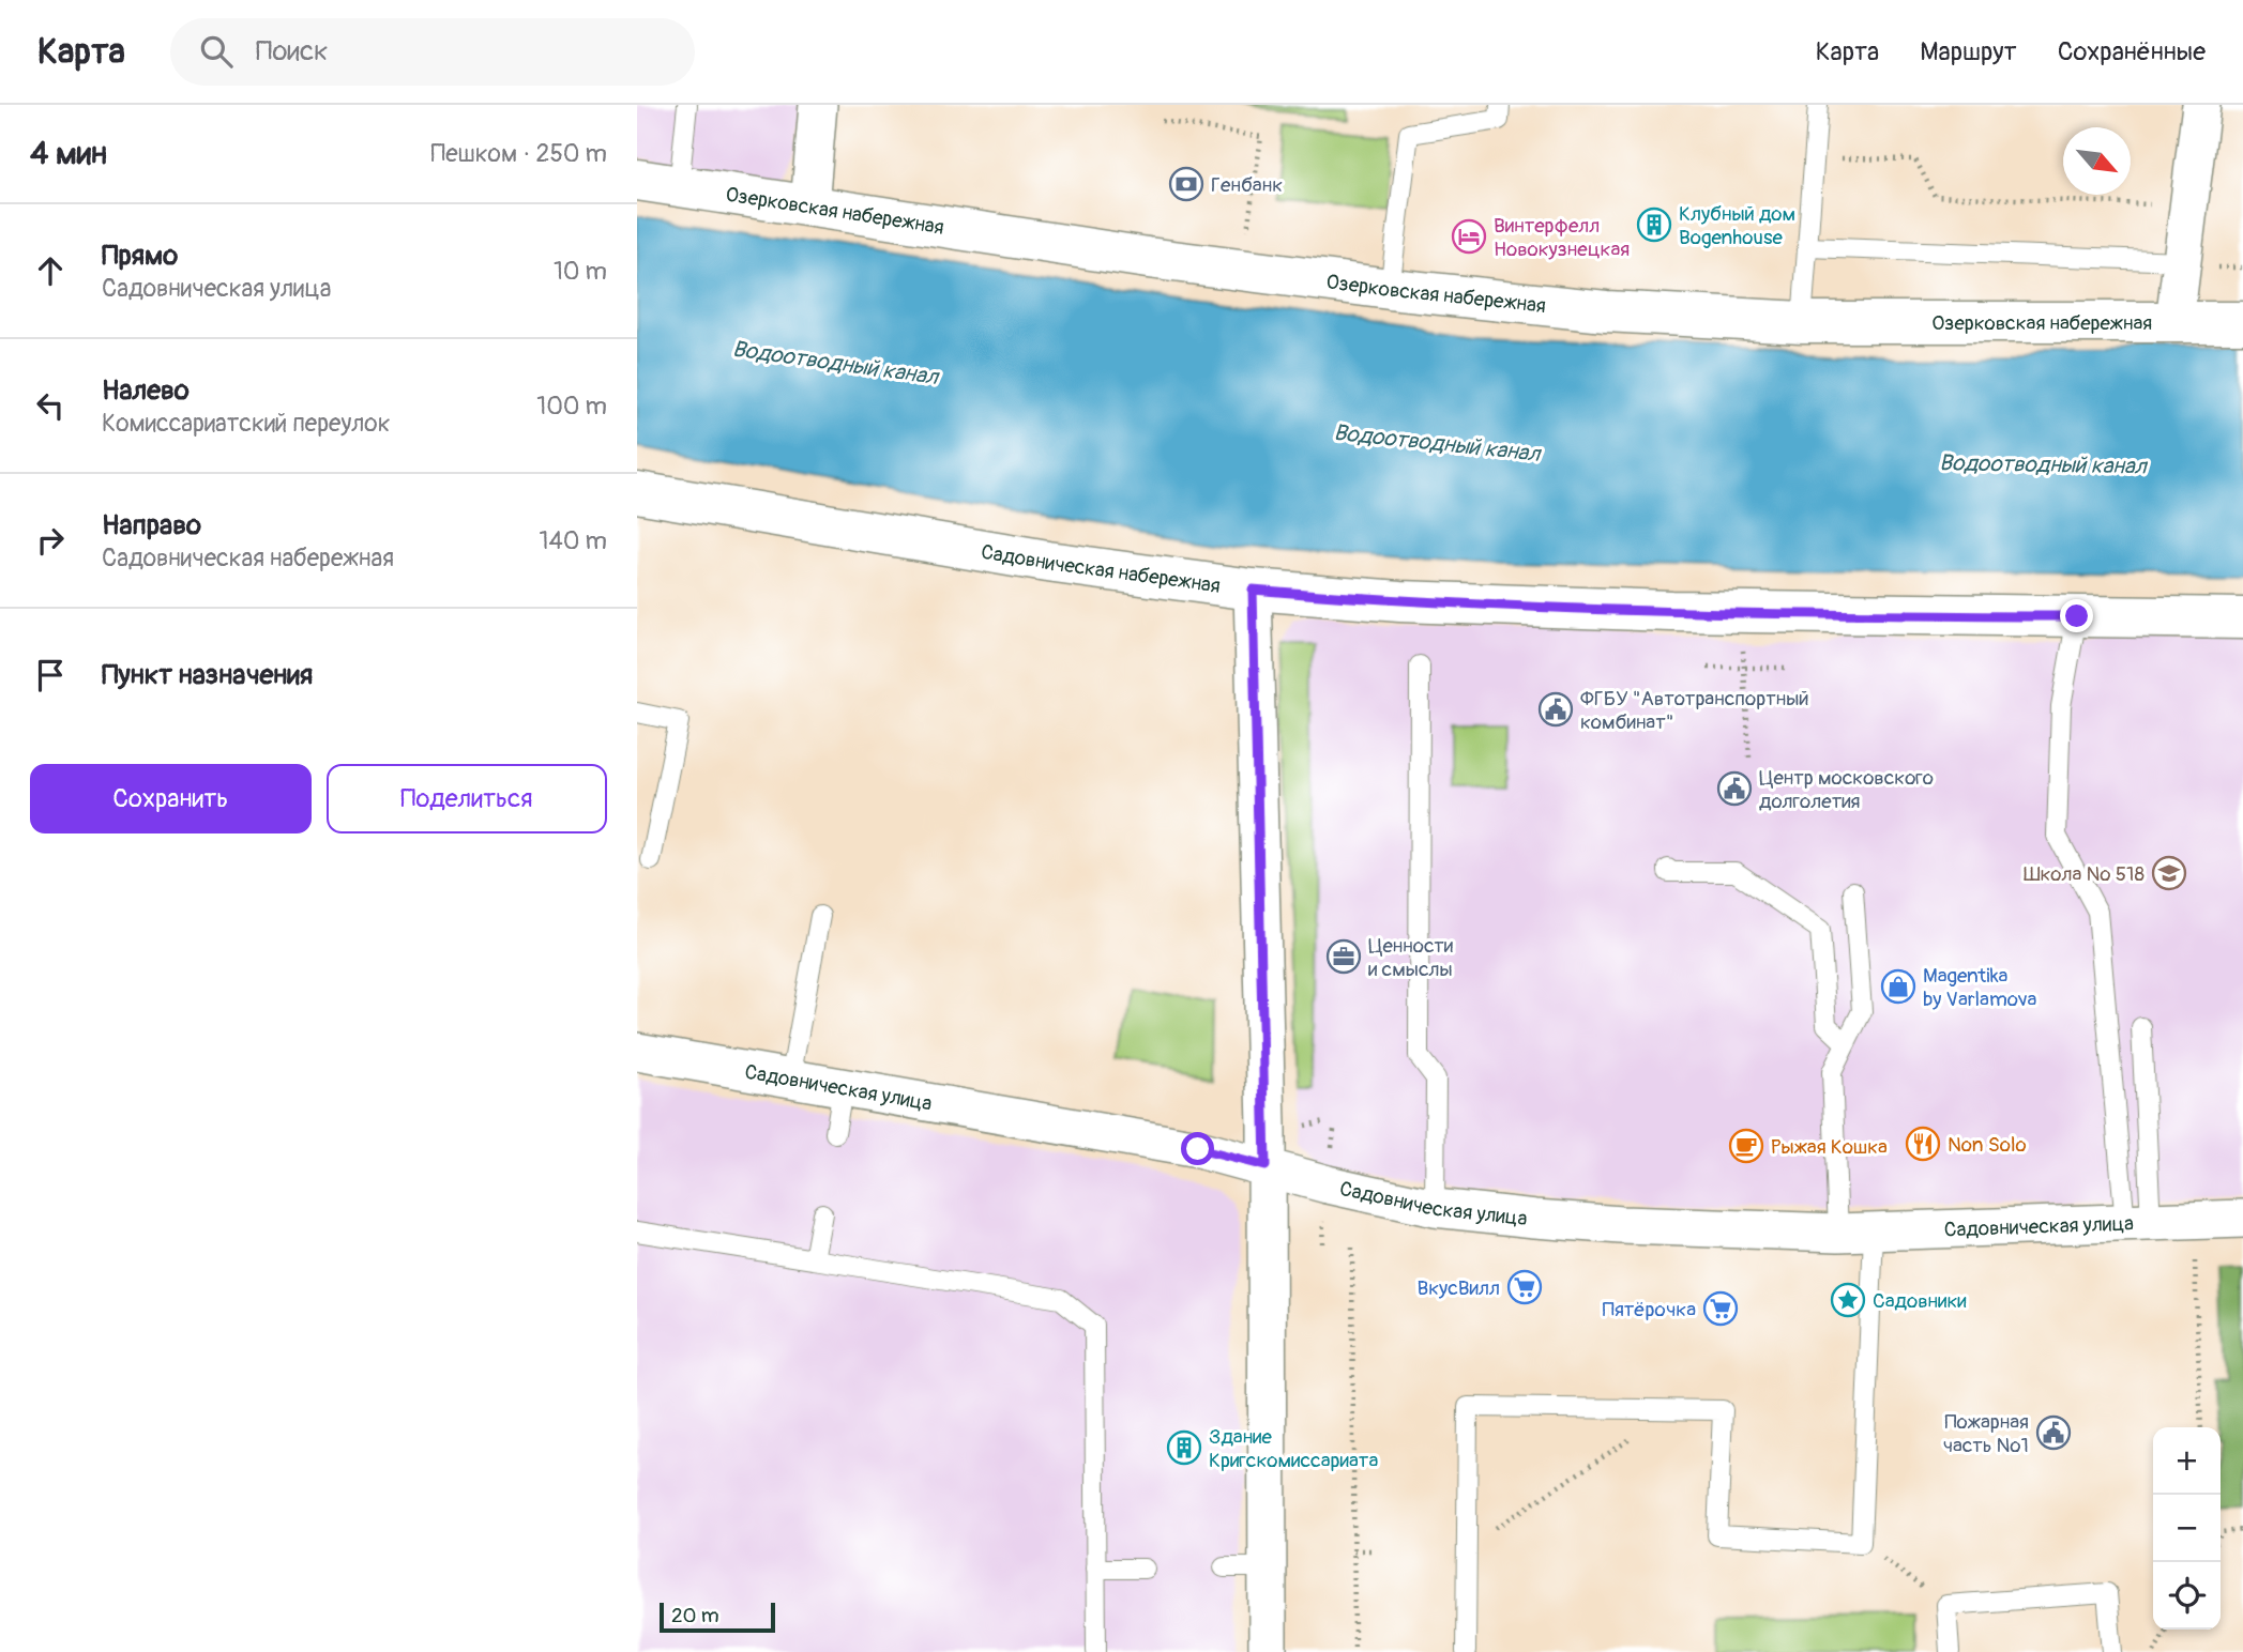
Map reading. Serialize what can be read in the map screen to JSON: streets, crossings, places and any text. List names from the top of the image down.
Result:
{
  "streets": {
    "street": ["Озерковская набережная", "Садовническая набережная", "Садовническая улица"]
  },
  "water": ["Водоотводный канал"],
  "places": {
    "bank": ["Генбанк"],
    "building": ["Клубный дом Bogenhouse", "Здание Кригскомиссариата"],
    "hotel": ["Винтерфелл Новокузнецкая"],
    "public building": ["ФГБУ \"Автотранспортный комбинат\"", "Центр московского долголетия", "Пожарная часть №1"],
    "school or university": ["Школа № 518"],
    "office": ["Ценности и смыслы"],
    "shop": ["Magentika by Varlamova"],
    "restaurant": ["Non Solo"],
    "cafe": ["Рыжая Кошка"],
    "supermarket": ["ВкусВилл", "Пятёрочка"],
    "place": ["Садовники"]
  },
  "scale_bar": "20 m",
  "north": "bottom right",
  "page": {
    "header": "Карта",
    "search": "Поиск",
    "nav": ["Карта", "Маршрут", "Сохранённые"],
    "heading": ["4 мин", "Пешком · 250 m"],
    "list": [
      ["Прямо", "Садовническая улица", "10 m"],
      ["Налево", "Комиссариатский переулок", "100 m"],
      ["Направо", "Садовническая набережная", "140 m"],
      "Пункт назначения"
    ],
    "buttons": ["Сохранить", "Поделиться"],
    "map_buttons": ["+", "−"],
    "scale": "20 m"
  }
}
